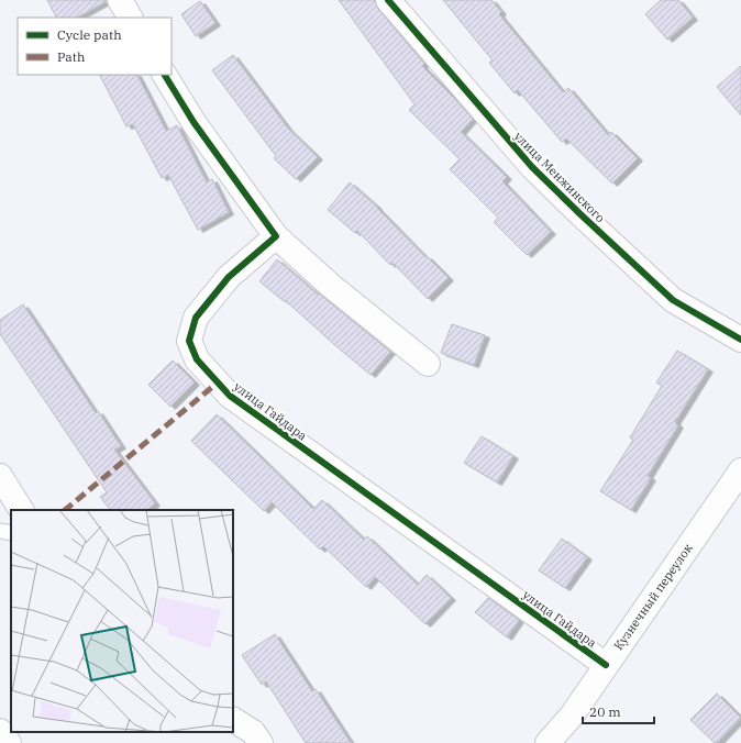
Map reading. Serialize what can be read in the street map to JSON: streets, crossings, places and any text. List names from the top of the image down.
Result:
{
  "streets": {
    "street": ["улица Менжинского", "улица Гайдара", "Кузнечный переулок"]
  },
  "crossings": [
    ["улица Гайдара", "Кузнечный переулок"]
  ],
  "legend": ["Cycle path", "Path"],
  "scale_bar": "20 m"
}
